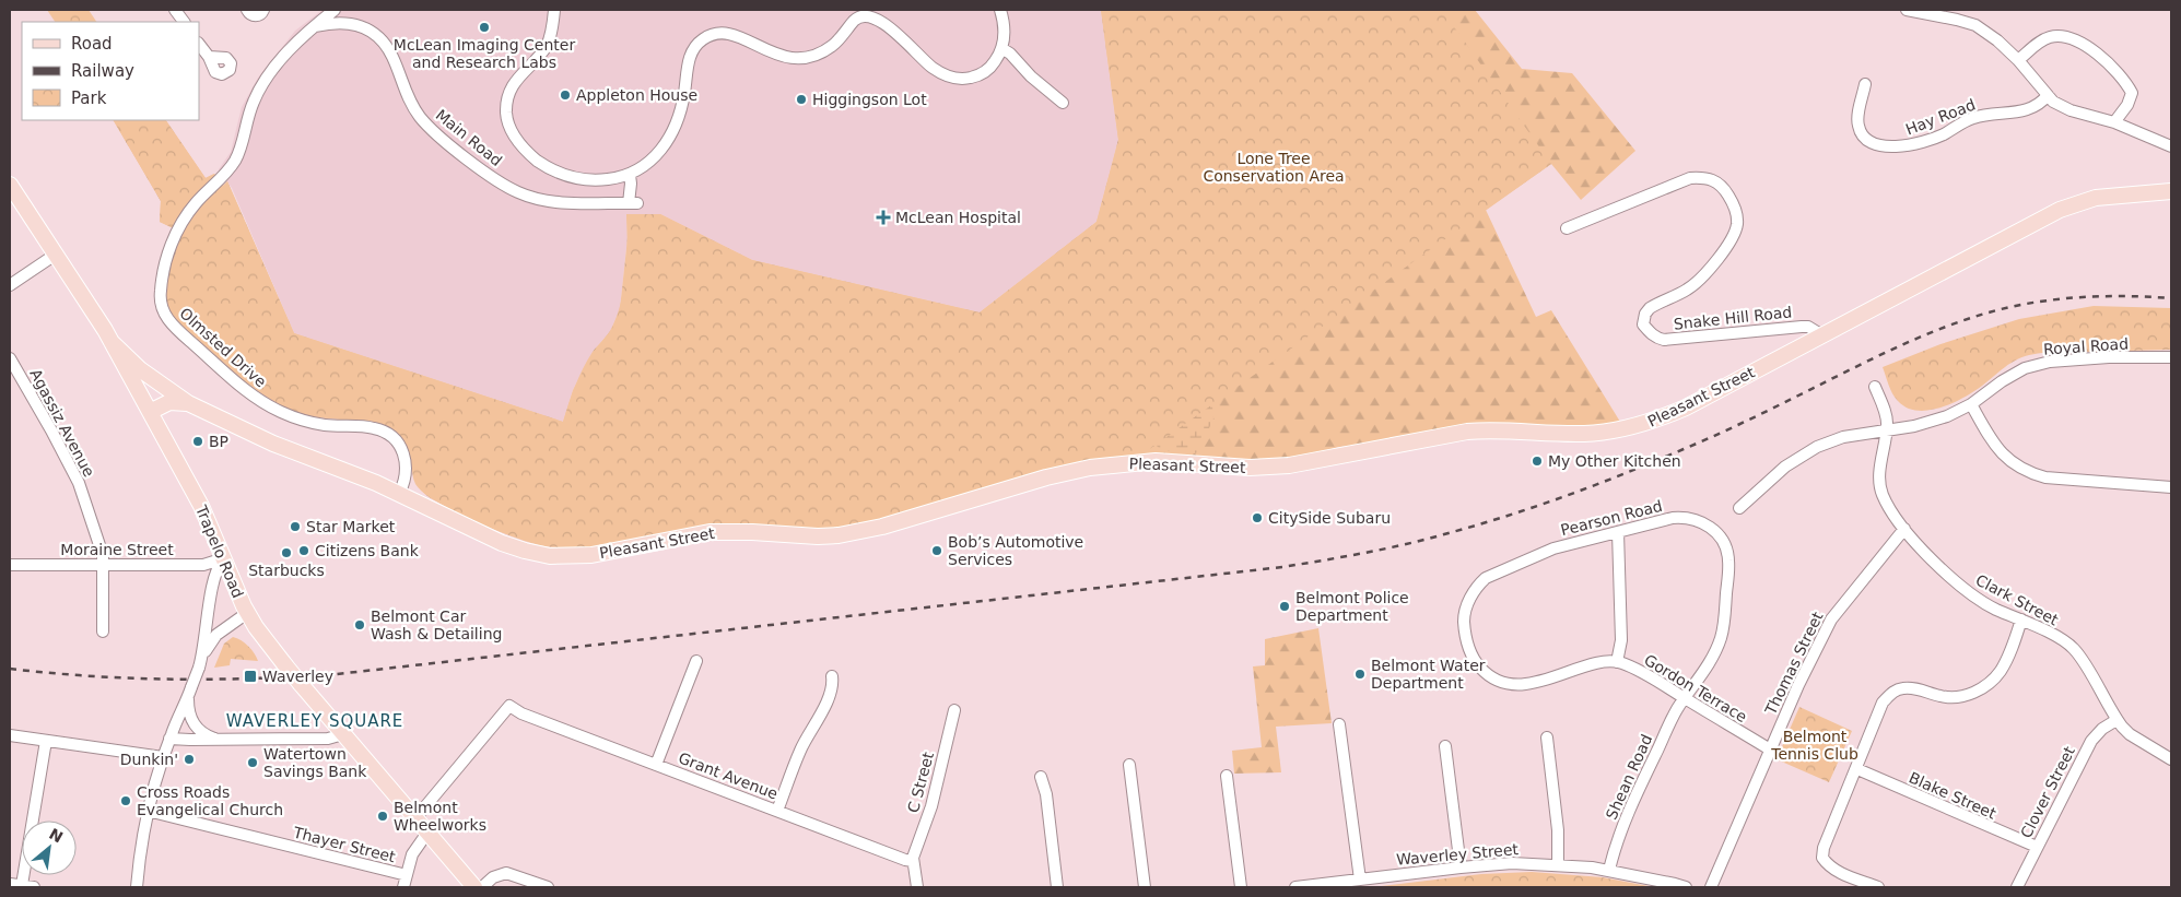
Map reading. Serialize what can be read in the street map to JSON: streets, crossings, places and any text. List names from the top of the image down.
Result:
{
  "streets": {
    "main road": ["Pleasant Street", "Trapelo Road"],
    "street": [
      "Hay Road",
      "Main Road",
      "Snake Hill Road",
      "Royal Road",
      "Olmsted Drive",
      "Agassiz Avenue",
      "Pearson Road",
      "Moraine Street",
      "Clark Street",
      "Thomas Street",
      "Gordon Terrace",
      "Grant Avenue",
      "Shean Road",
      "C Street",
      "Clover Street",
      "Blake Street",
      "Thayer Street",
      "Waverley Street"
    ]
  },
  "crossings": [
    ["Main Road", "Olmsted Drive"],
    ["Snake Hill Road", "Pleasant Street"],
    ["Royal Road", "Clark Street"],
    ["Olmsted Drive", "Pleasant Street"],
    ["Pleasant Street", "Trapelo Road"],
    ["Agassiz Avenue", "Moraine Street"],
    ["Pearson Road", "Gordon Terrace"],
    ["Pearson Road", "Shean Road"],
    ["Moraine Street", "Trapelo Road"],
    ["Trapelo Road", "Grant Avenue"],
    ["Clark Street", "Thomas Street"],
    ["Clark Street", "Clover Street"],
    ["Thomas Street", "Gordon Terrace"],
    ["Gordon Terrace", "Shean Road"],
    ["Grant Avenue", "C Street"],
    ["Shean Road", "Waverley Street"],
    ["Clover Street", "Blake Street"]
  ],
  "districts": ["WAVERLEY SQUARE"],
  "parks": ["Lone Tree Conservation Area", "Belmont Tennis Club"],
  "places": {
    "other": [
      "McLean Imaging Center and Research Labs",
      "Appleton House",
      "Higgingson Lot",
      "BP",
      "My Other Kitchen",
      "CitySide Subaru",
      "Star Market",
      "Citizens Bank",
      "Bob’s Automotive Services",
      "Starbucks",
      "Belmont Police Department",
      "Belmont Car Wash & Detailing",
      "Belmont Water Department",
      "Dunkin'",
      "Watertown Savings Bank",
      "Cross Roads Evangelical Church",
      "Belmont Wheelworks"
    ],
    "health": ["McLean Hospital"],
    "transit": ["Waverley"]
  },
  "legend": ["Road", "Railway", "Park"],
  "north": "top right"
}
